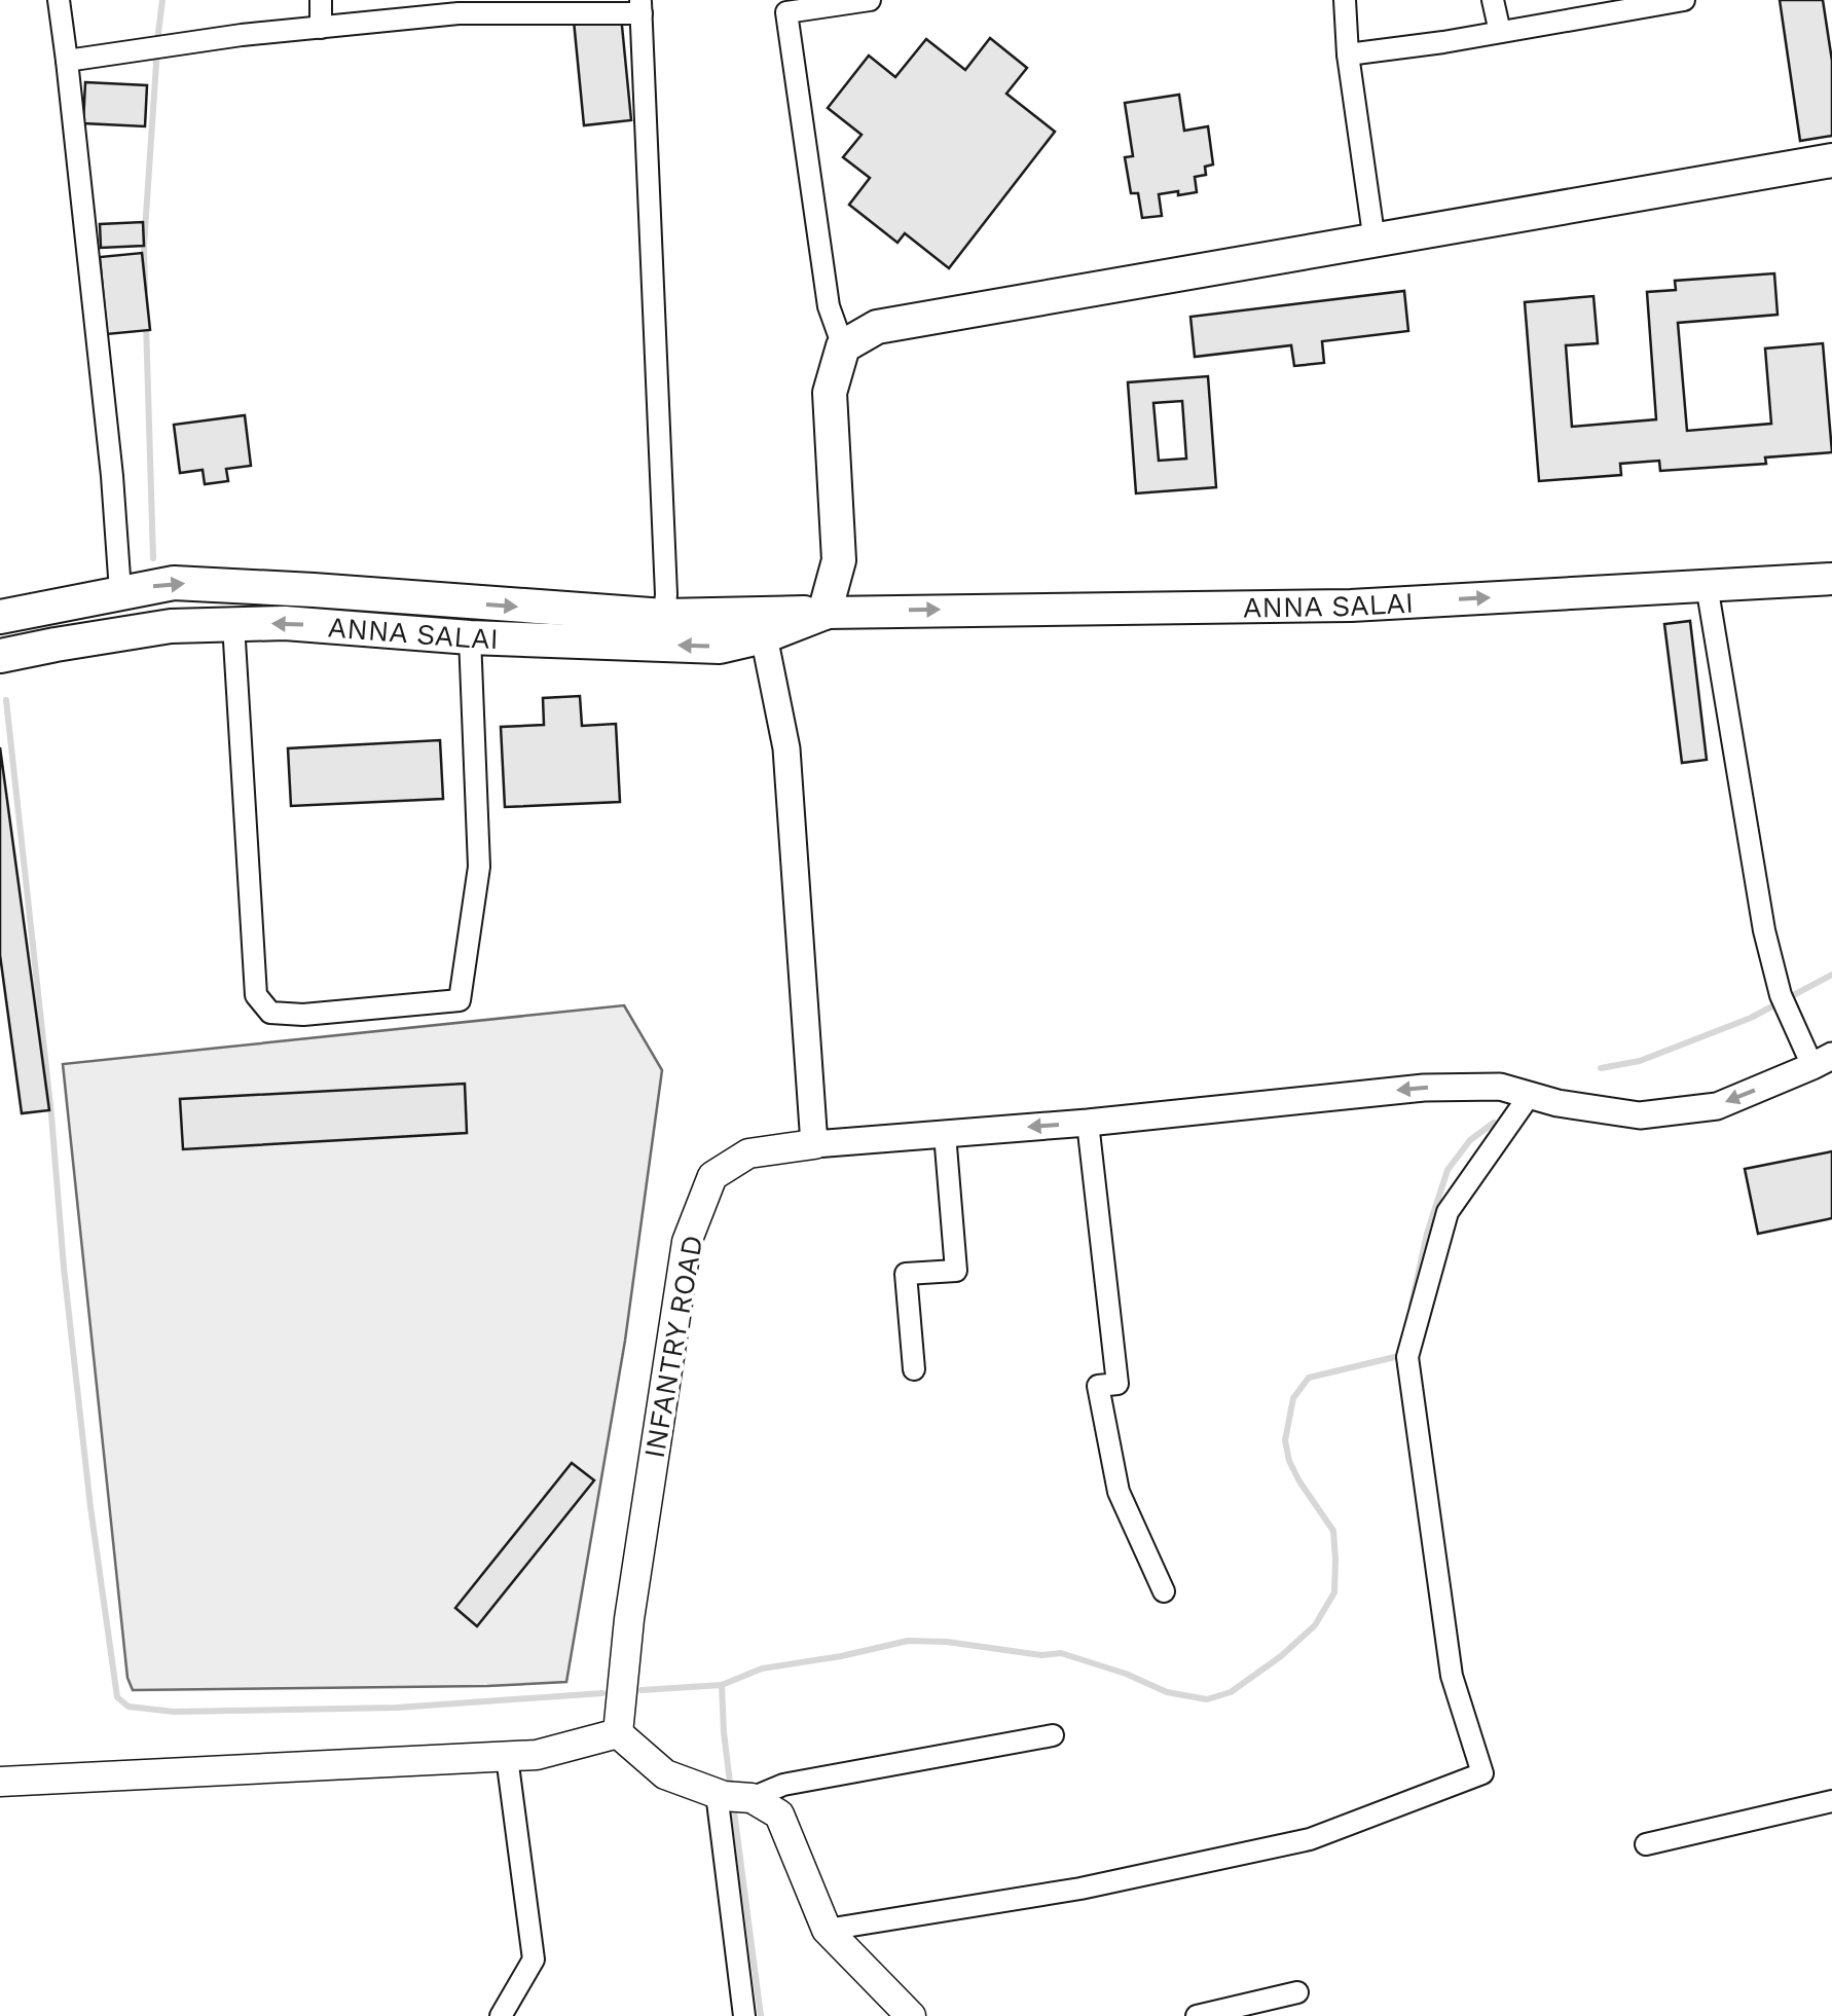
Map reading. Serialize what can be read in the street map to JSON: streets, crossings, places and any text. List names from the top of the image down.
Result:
{
  "streets": {
    "highway": ["ANNA SALAI"],
    "main road": ["INFANTRY ROAD"]
  },
  "one_way": ["INFANTRY ROAD"]
}
